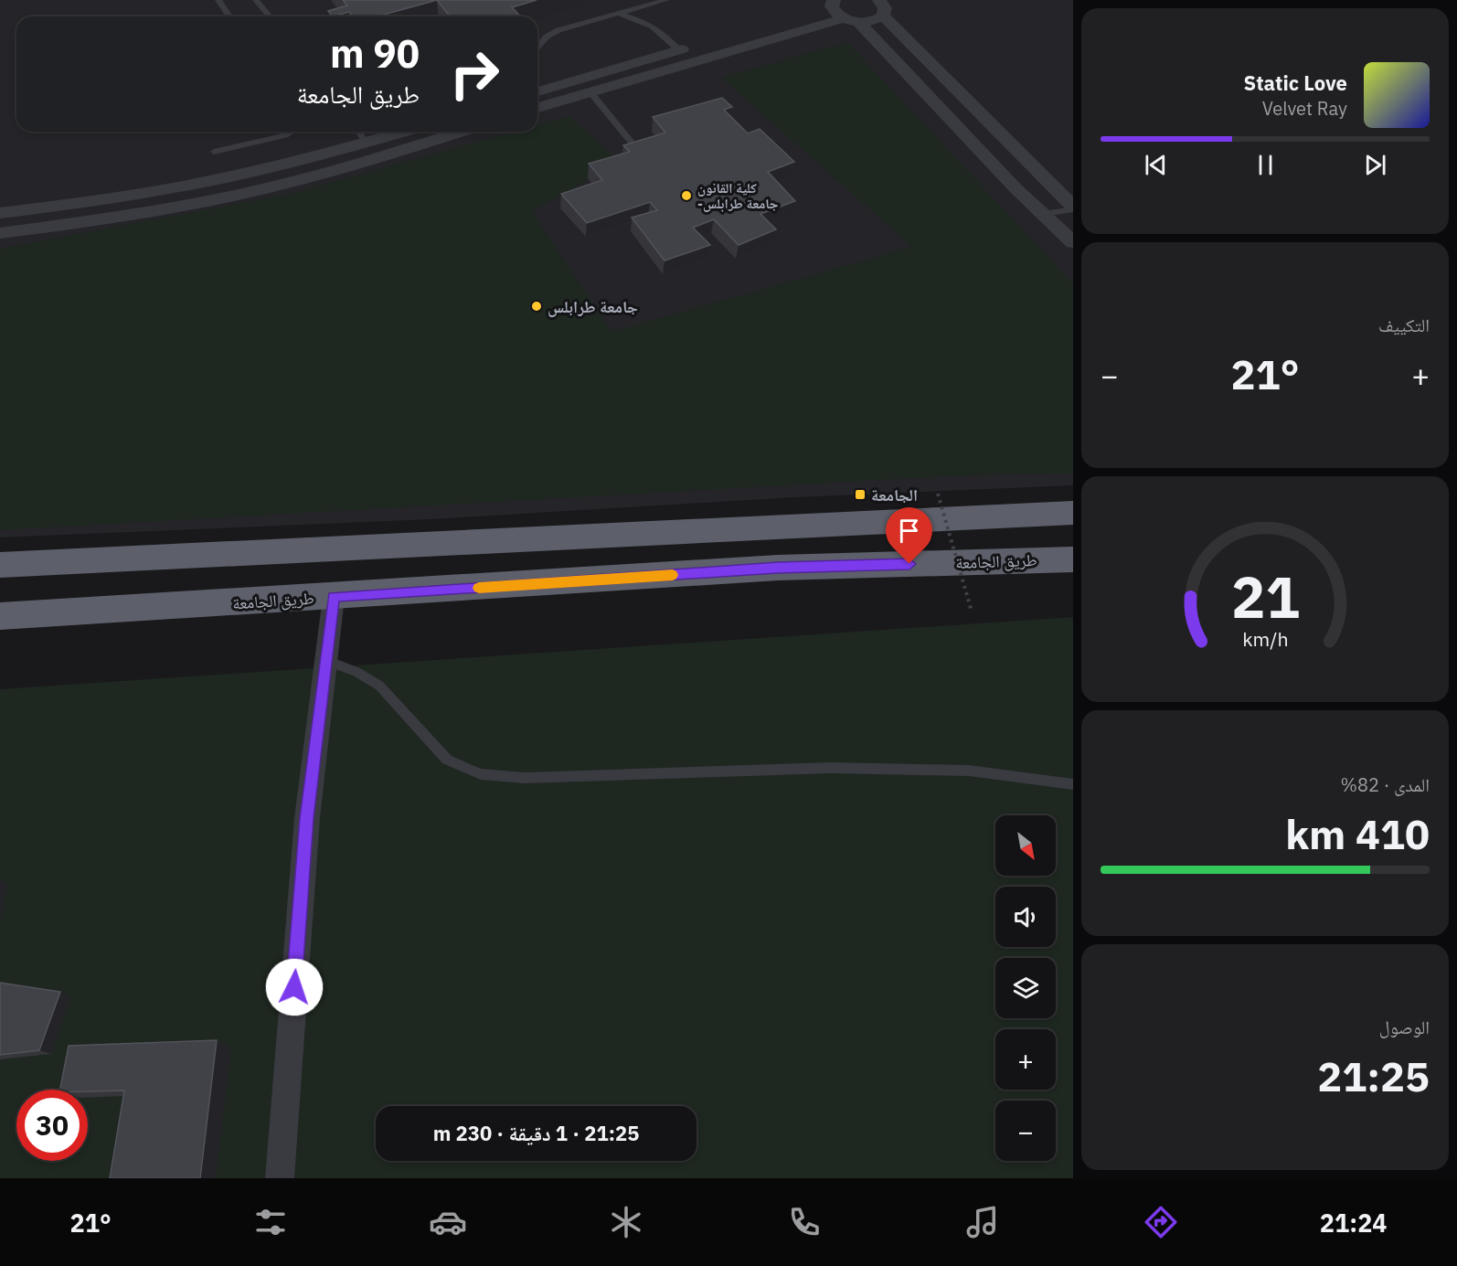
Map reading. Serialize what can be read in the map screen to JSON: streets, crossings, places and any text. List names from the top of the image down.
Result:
{
  "streets": {
    "highway": ["طريق الجامعة"]
  },
  "places": {
    "other": ["كلية القانون -جامعة طرابلس", "جامعة طرابلس"],
    "transit": ["الجامعة"]
  },
  "north": "bottom right",
  "page": {
    "turn": ["90 m", "طريق الجامعة"],
    "song": ["Static Love", "Velvet Ray"],
    "tile": [
      "التكييف",
      ["المدى · 82%", "410 km"],
      ["الوصول", "21:25"]
    ],
    "heat": ["−", "21°", "+"],
    "map_buttons": ["+", "−"],
    "limit": "30",
    "trip": "21:25 · 1 دقيقة · 230 m",
    "tabs": ["21:24", "21°"],
    "gauge": ["21", "km/h"]
  }
}
